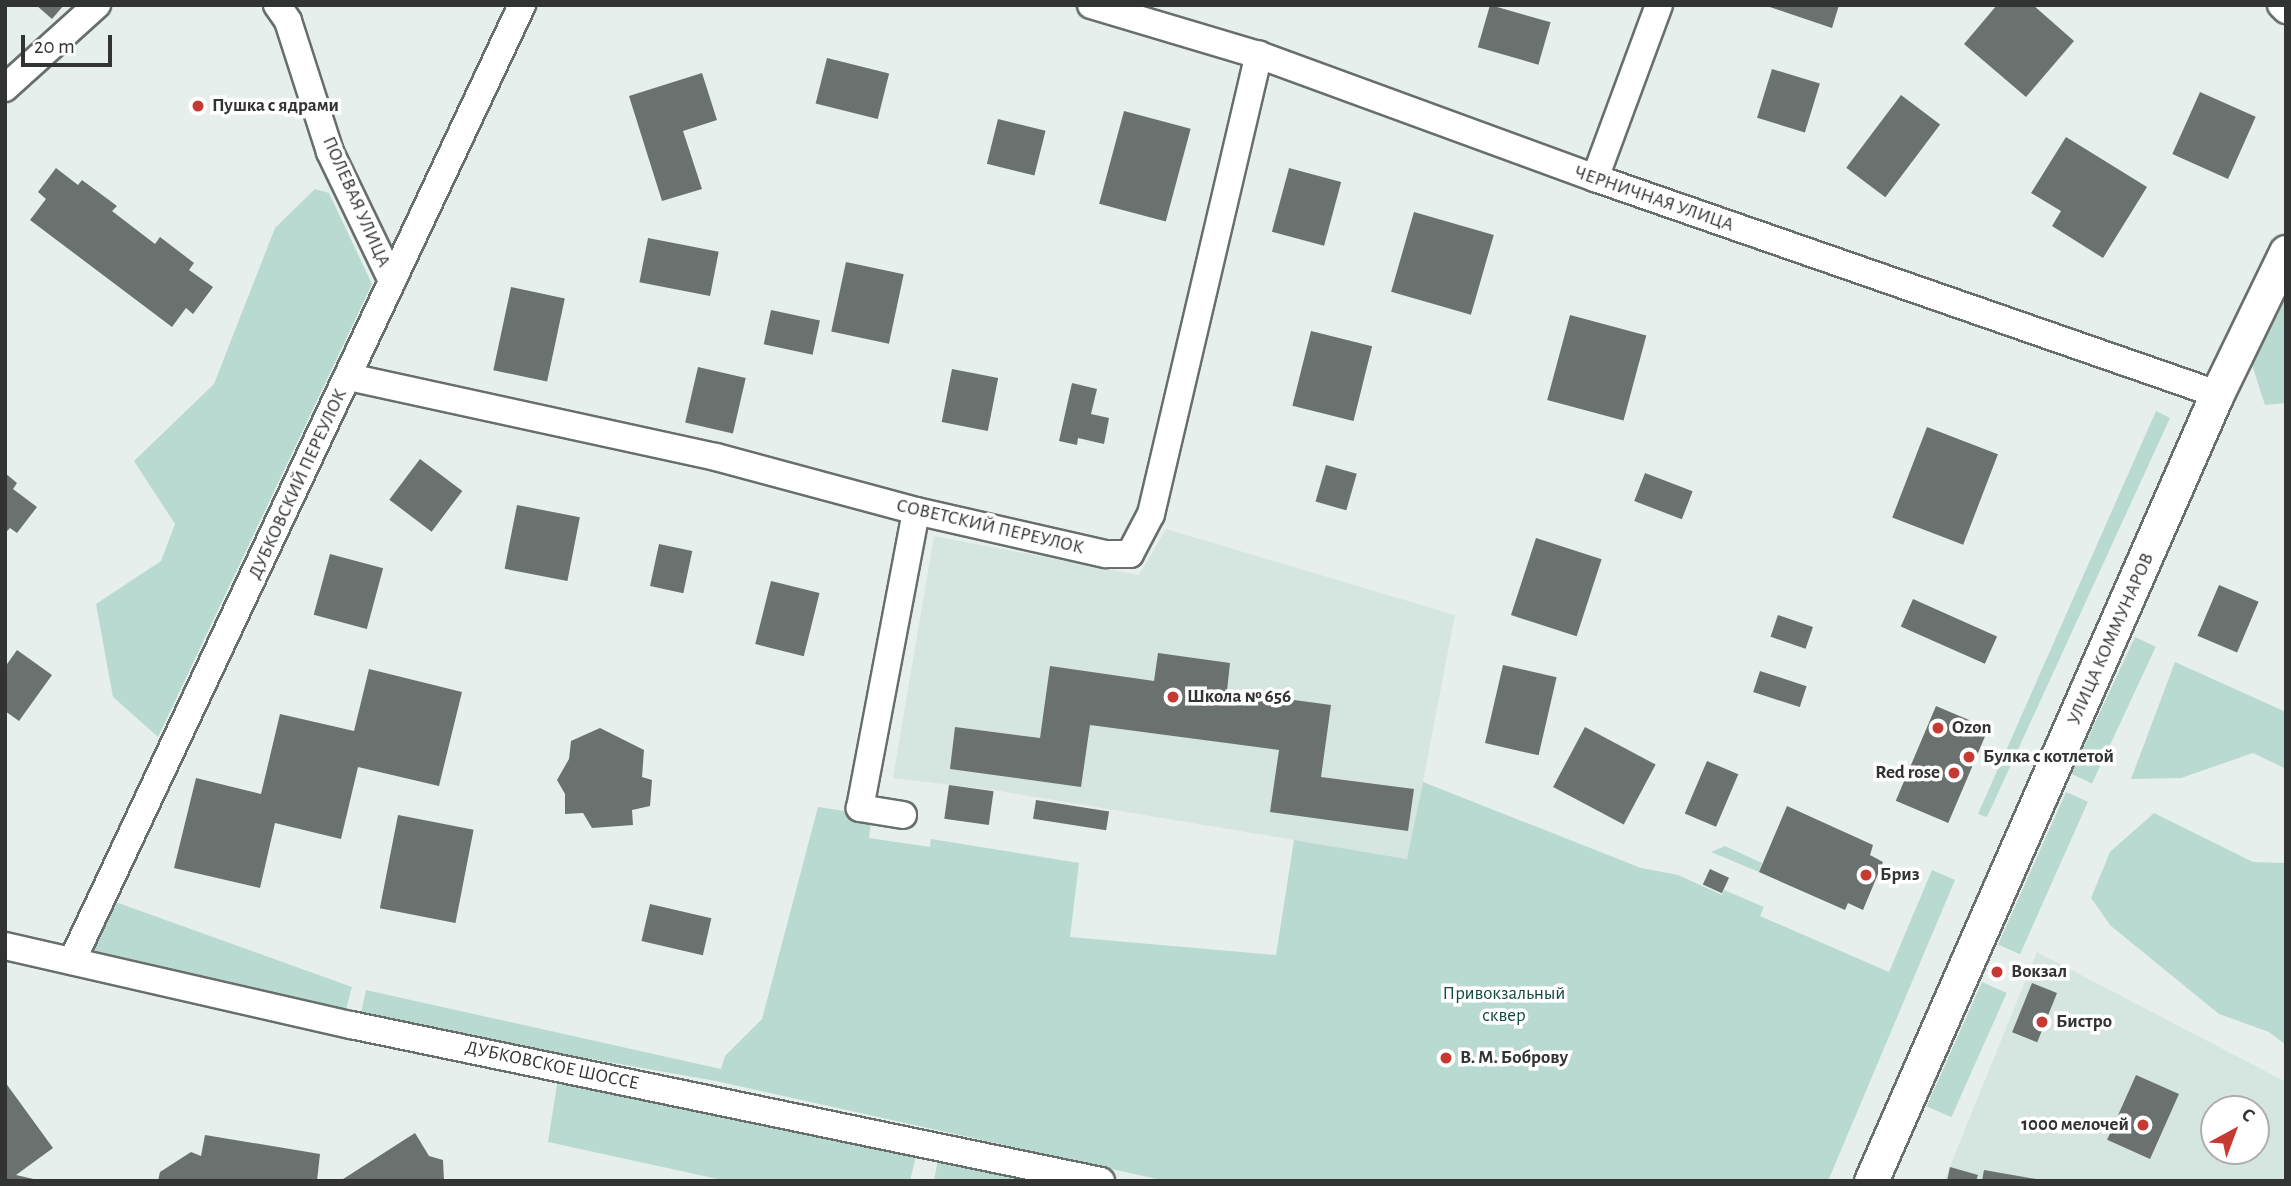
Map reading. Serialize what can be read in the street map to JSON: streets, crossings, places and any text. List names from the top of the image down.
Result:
{
  "streets": {
    "street": [
      "ЧЕРНИЧНАЯ УЛИЦА",
      "ПОЛЕВАЯ УЛИЦА",
      "ДУБКОВСКИЙ ПЕРЕУЛОК",
      "СОВЕТСКИЙ ПЕРЕУЛОК",
      "УЛИЦА КОММУНАРОВ",
      "ДУБКОВСКОЕ ШОССЕ"
    ]
  },
  "crossings": [
    ["ЧЕРНИЧНАЯ УЛИЦА", "СОВЕТСКИЙ ПЕРЕУЛОК"],
    ["ЧЕРНИЧНАЯ УЛИЦА", "УЛИЦА КОММУНАРОВ"],
    ["ПОЛЕВАЯ УЛИЦА", "ДУБКОВСКИЙ ПЕРЕУЛОК"],
    ["ДУБКОВСКИЙ ПЕРЕУЛОК", "СОВЕТСКИЙ ПЕРЕУЛОК"],
    ["ДУБКОВСКИЙ ПЕРЕУЛОК", "ДУБКОВСКОЕ ШОССЕ"]
  ],
  "parks": ["Привокзальный сквер"],
  "places": [
    "Пушка с ядрами",
    "Школа № 656",
    "Ozon",
    "Булка с котлетой",
    "Red rose",
    "Бриз",
    "Вокзал",
    "Бистро",
    "В. М. Боброву",
    "1000 мелочей"
  ],
  "scale_bar": "20 m",
  "north": "top right"
}
